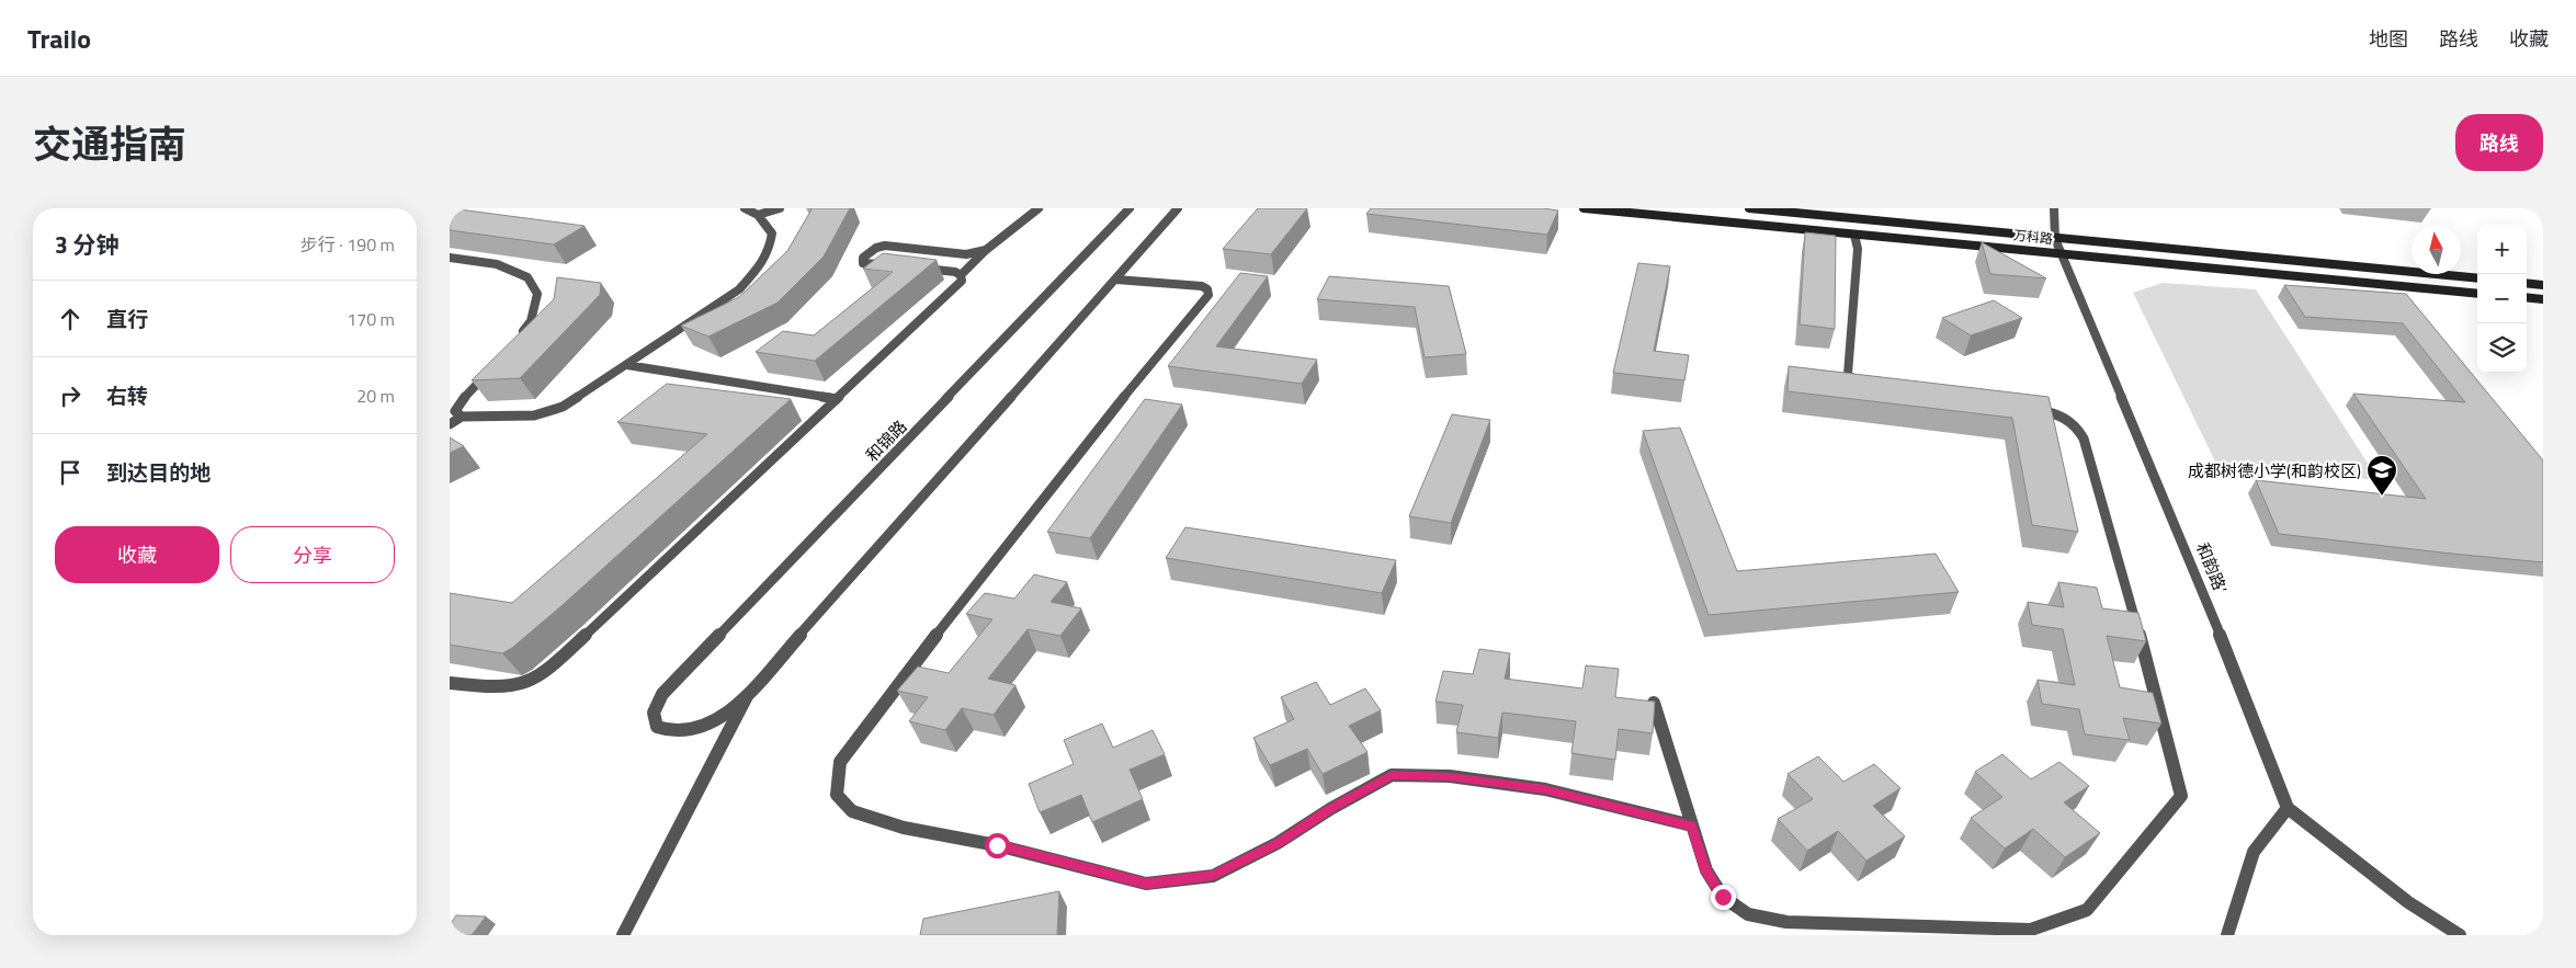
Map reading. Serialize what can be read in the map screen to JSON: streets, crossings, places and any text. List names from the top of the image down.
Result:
{
  "streets": {
    "main road": ["万科路"],
    "street": ["和锦路", "和韵路’"]
  },
  "crossings": [
    ["万科路", "和韵路’"]
  ],
  "places": {
    "school or university": ["成都树德小学(和韵校区)"]
  },
  "north": "top",
  "page": {
    "header": "Trailo",
    "nav": ["地图", "路线", "收藏"],
    "title": "交通指南",
    "buttons": [
      "路线",
      ["收藏", "分享"]
    ],
    "heading": ["3 分钟", "步行 · 190 m"],
    "map_buttons": ["+", "−"],
    "list": [
      ["直行", "170 m"],
      ["右转", "20 m"],
      "到达目的地"
    ]
  }
}
